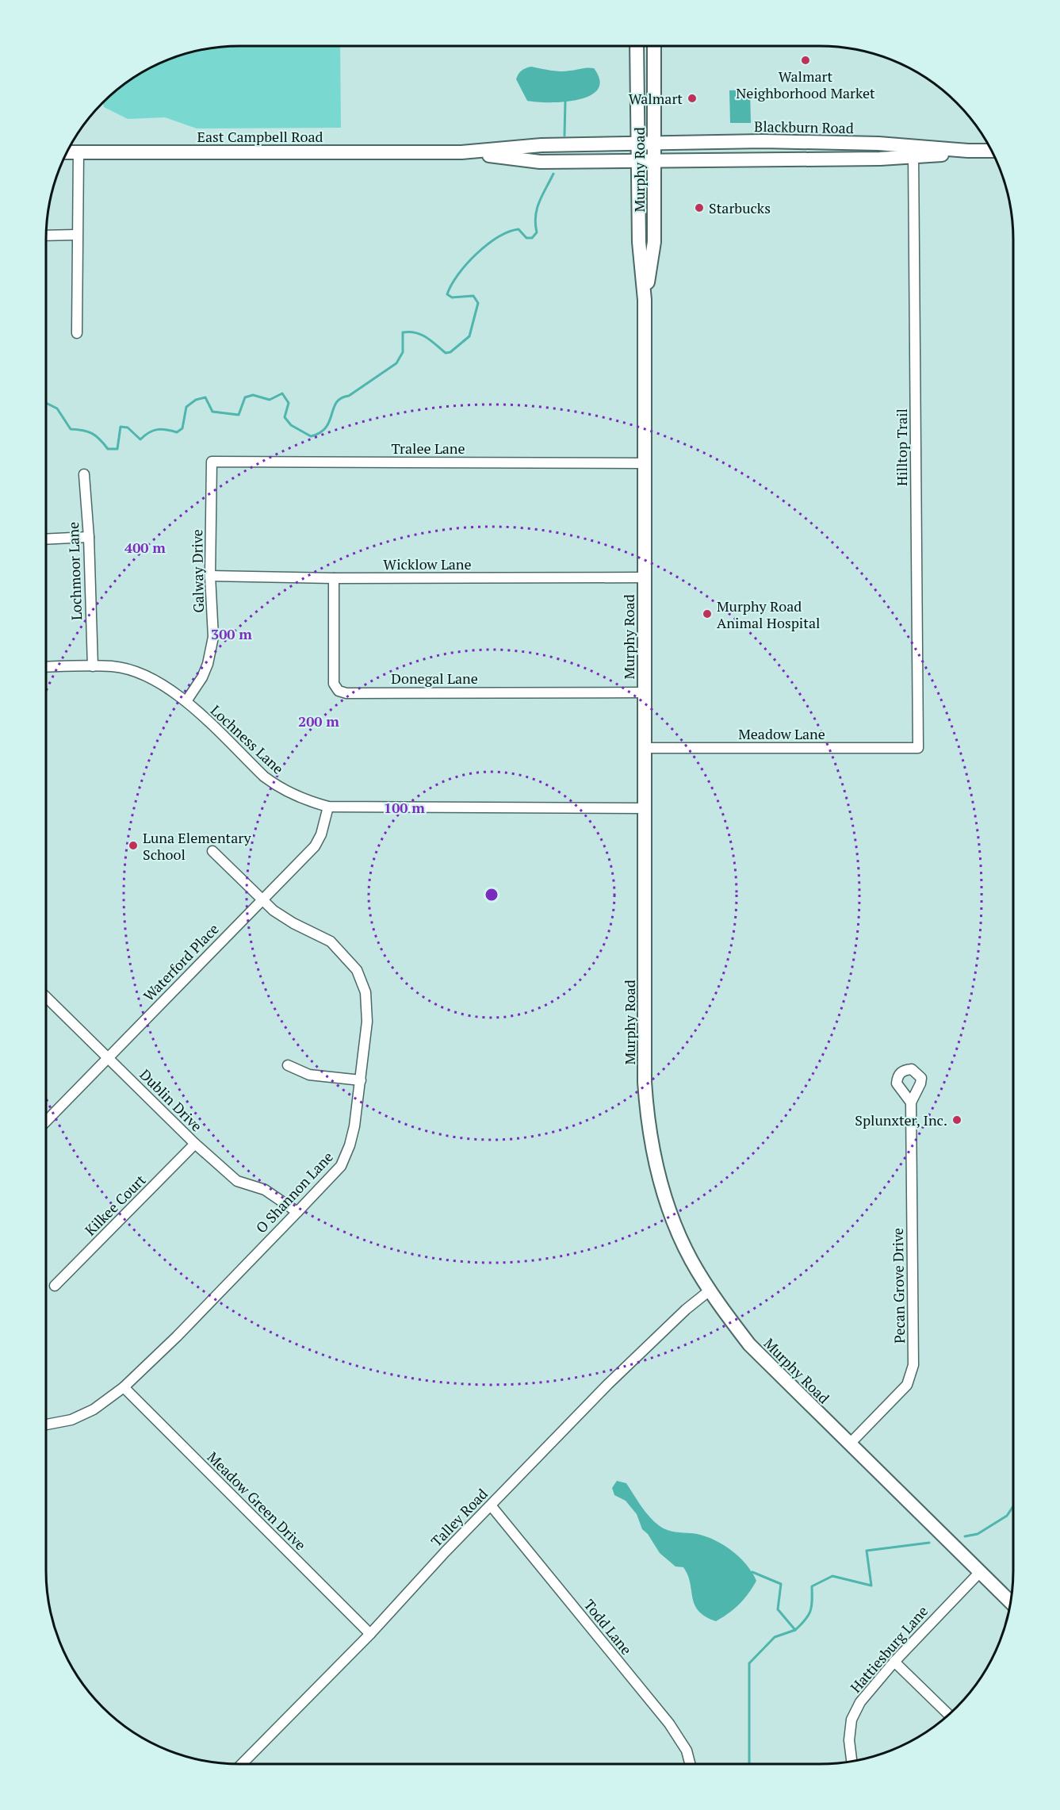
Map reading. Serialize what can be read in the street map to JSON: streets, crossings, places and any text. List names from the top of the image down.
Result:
{
  "streets": {
    "main road": ["Blackburn Road", "East Campbell Road", "Murphy Road"],
    "street": [
      "Hilltop Trail",
      "Tralee Lane",
      "Wicklow Lane",
      "Lochmoor Lane",
      "Galway Drive",
      "Donegal Lane",
      "Meadow Lane",
      "Lochness Lane",
      "Waterford Place",
      "Dublin Drive",
      "O Shannon Lane",
      "Kilkee Court",
      "Pecan Grove Drive",
      "Meadow Green Drive",
      "Talley Road",
      "Todd Lane",
      "Hattiesburg Lane"
    ]
  },
  "crossings": [
    ["Blackburn Road", "East Campbell Road"],
    ["Blackburn Road", "Murphy Road"],
    ["Blackburn Road", "Hilltop Trail"],
    ["East Campbell Road", "Murphy Road"],
    ["Murphy Road", "Tralee Lane"],
    ["Murphy Road", "Wicklow Lane"],
    ["Murphy Road", "Donegal Lane"],
    ["Murphy Road", "Meadow Lane"],
    ["Murphy Road", "Lochness Lane"],
    ["Murphy Road", "Pecan Grove Drive"],
    ["Murphy Road", "Talley Road"],
    ["Murphy Road", "Hattiesburg Lane"],
    ["Hilltop Trail", "Meadow Lane"],
    ["Tralee Lane", "Galway Drive"],
    ["Wicklow Lane", "Galway Drive"],
    ["Wicklow Lane", "Donegal Lane"],
    ["Lochmoor Lane", "Lochness Lane"],
    ["Galway Drive", "Lochness Lane"],
    ["Lochness Lane", "Waterford Place"],
    ["Waterford Place", "Dublin Drive"],
    ["Waterford Place", "O Shannon Lane"],
    ["Dublin Drive", "O Shannon Lane"],
    ["Dublin Drive", "Kilkee Court"],
    ["O Shannon Lane", "Meadow Green Drive"],
    ["Meadow Green Drive", "Talley Road"],
    ["Talley Road", "Todd Lane"]
  ],
  "places": [
    "Walmart Neighborhood Market",
    "Walmart",
    "Starbucks",
    "Murphy Road Animal Hospital",
    "Luna Elementary School",
    "Splunxter, Inc."
  ],
  "rings": [
    "400 m",
    "300 m",
    "200 m",
    "100 m"
  ]
}
